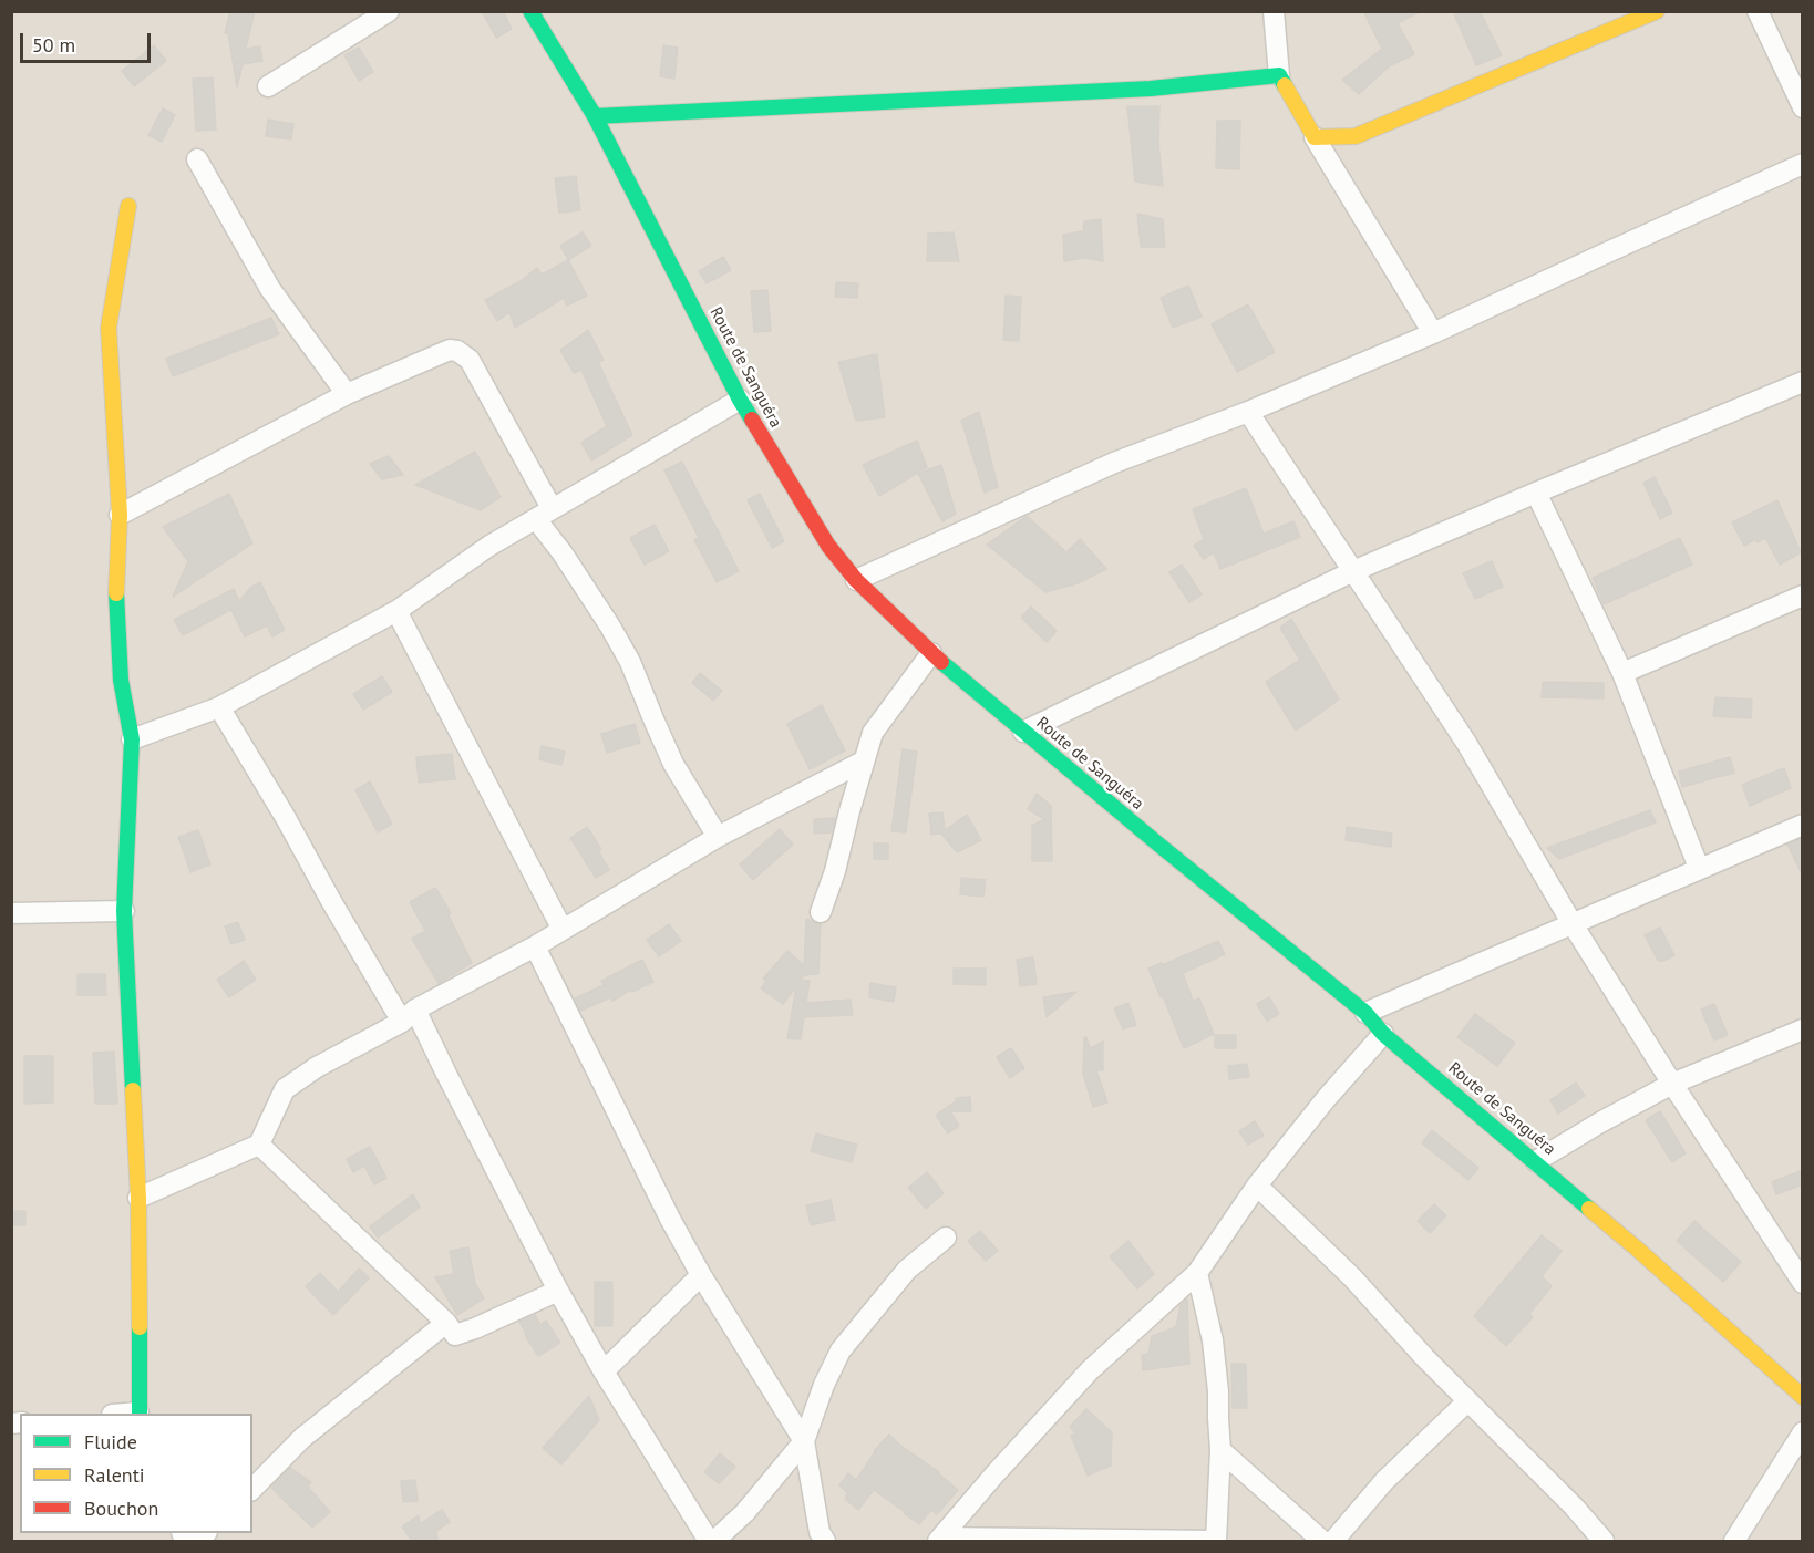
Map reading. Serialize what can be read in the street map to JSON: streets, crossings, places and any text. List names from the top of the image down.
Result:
{
  "streets": {
    "street": ["Route de Sanguéra"]
  },
  "legend": ["Fluide", "Ralenti", "Bouchon"],
  "scale_bar": "50 m"
}
